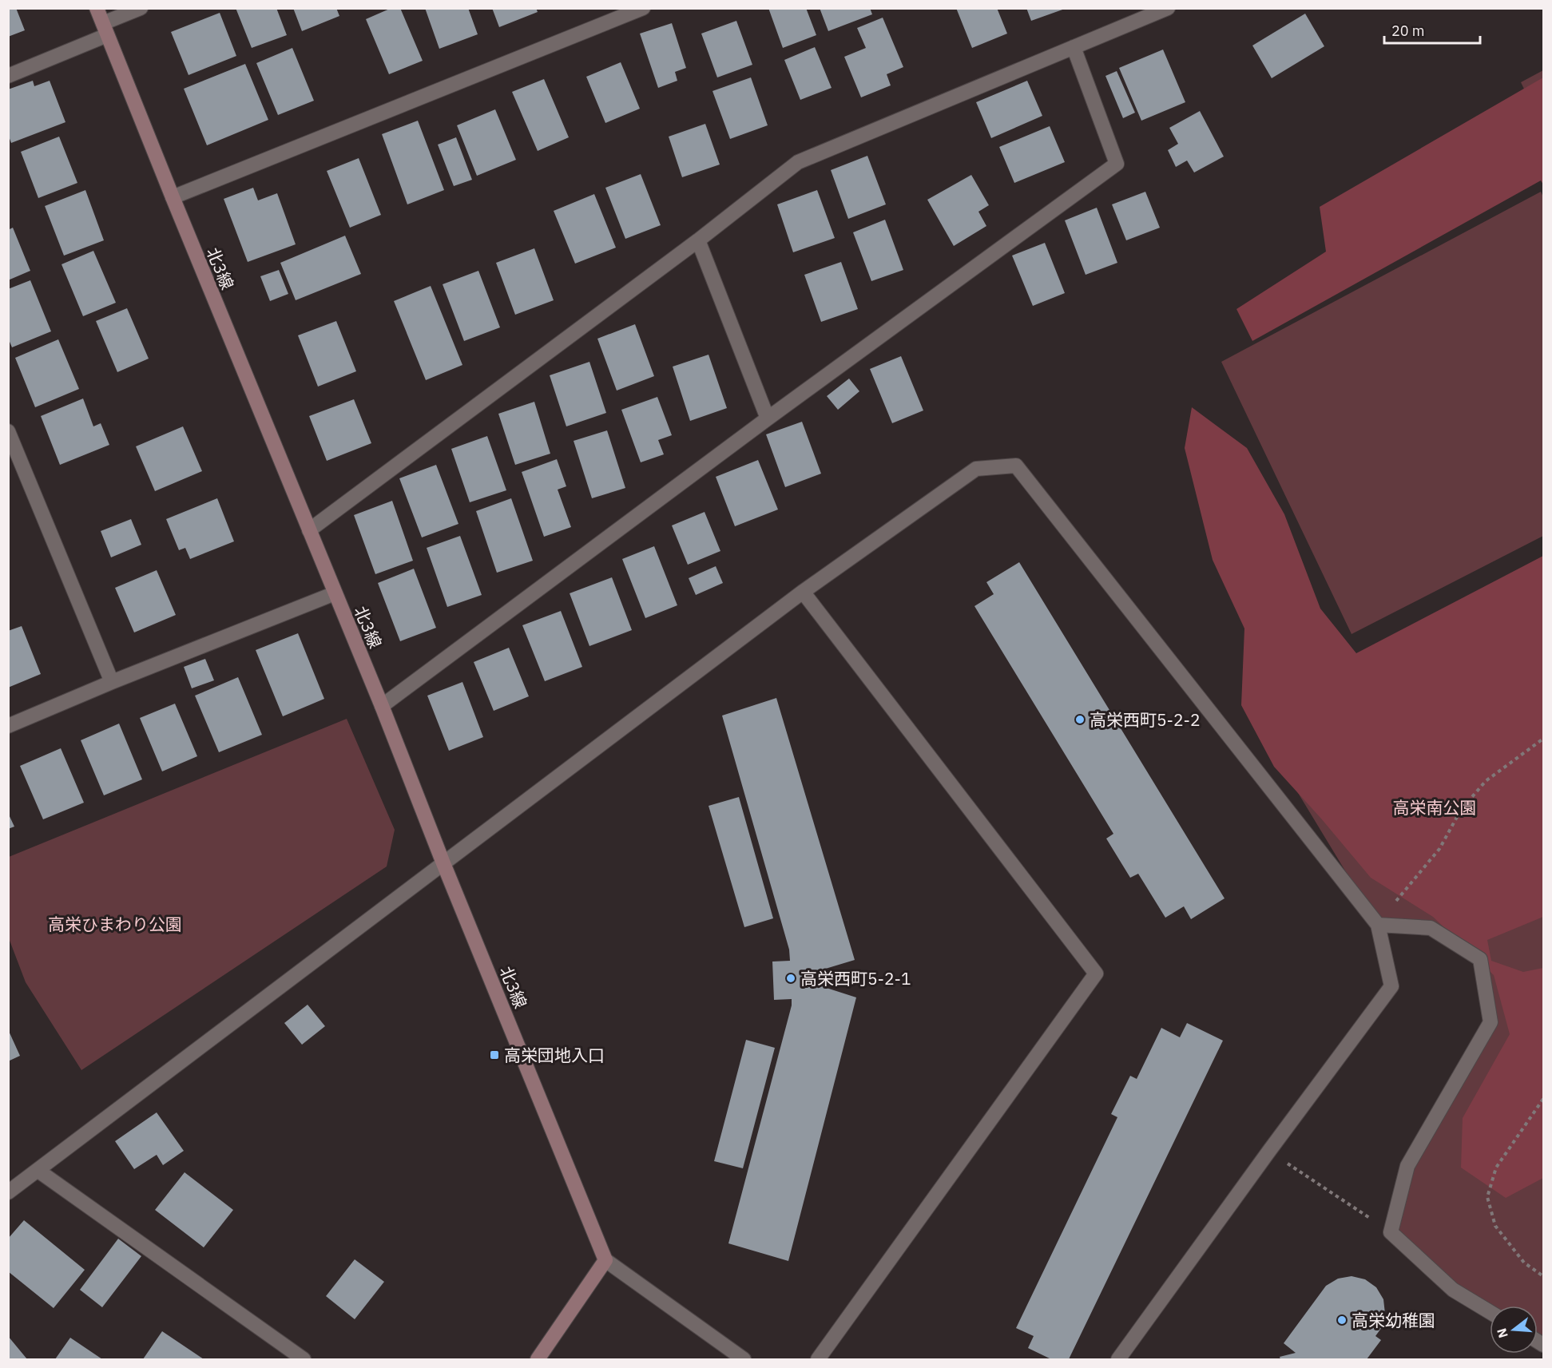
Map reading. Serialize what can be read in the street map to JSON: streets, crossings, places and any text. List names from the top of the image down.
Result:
{
  "streets": {
    "street": ["北3線"]
  },
  "parks": ["高栄南公園", "高栄ひまわり公園"],
  "places": {
    "other": ["高栄西町5-2-2", "高栄西町5-2-1", "高栄幼稚園"],
    "transit": ["高栄団地入口"]
  },
  "scale_bar": "20 m",
  "north": "left"
}
